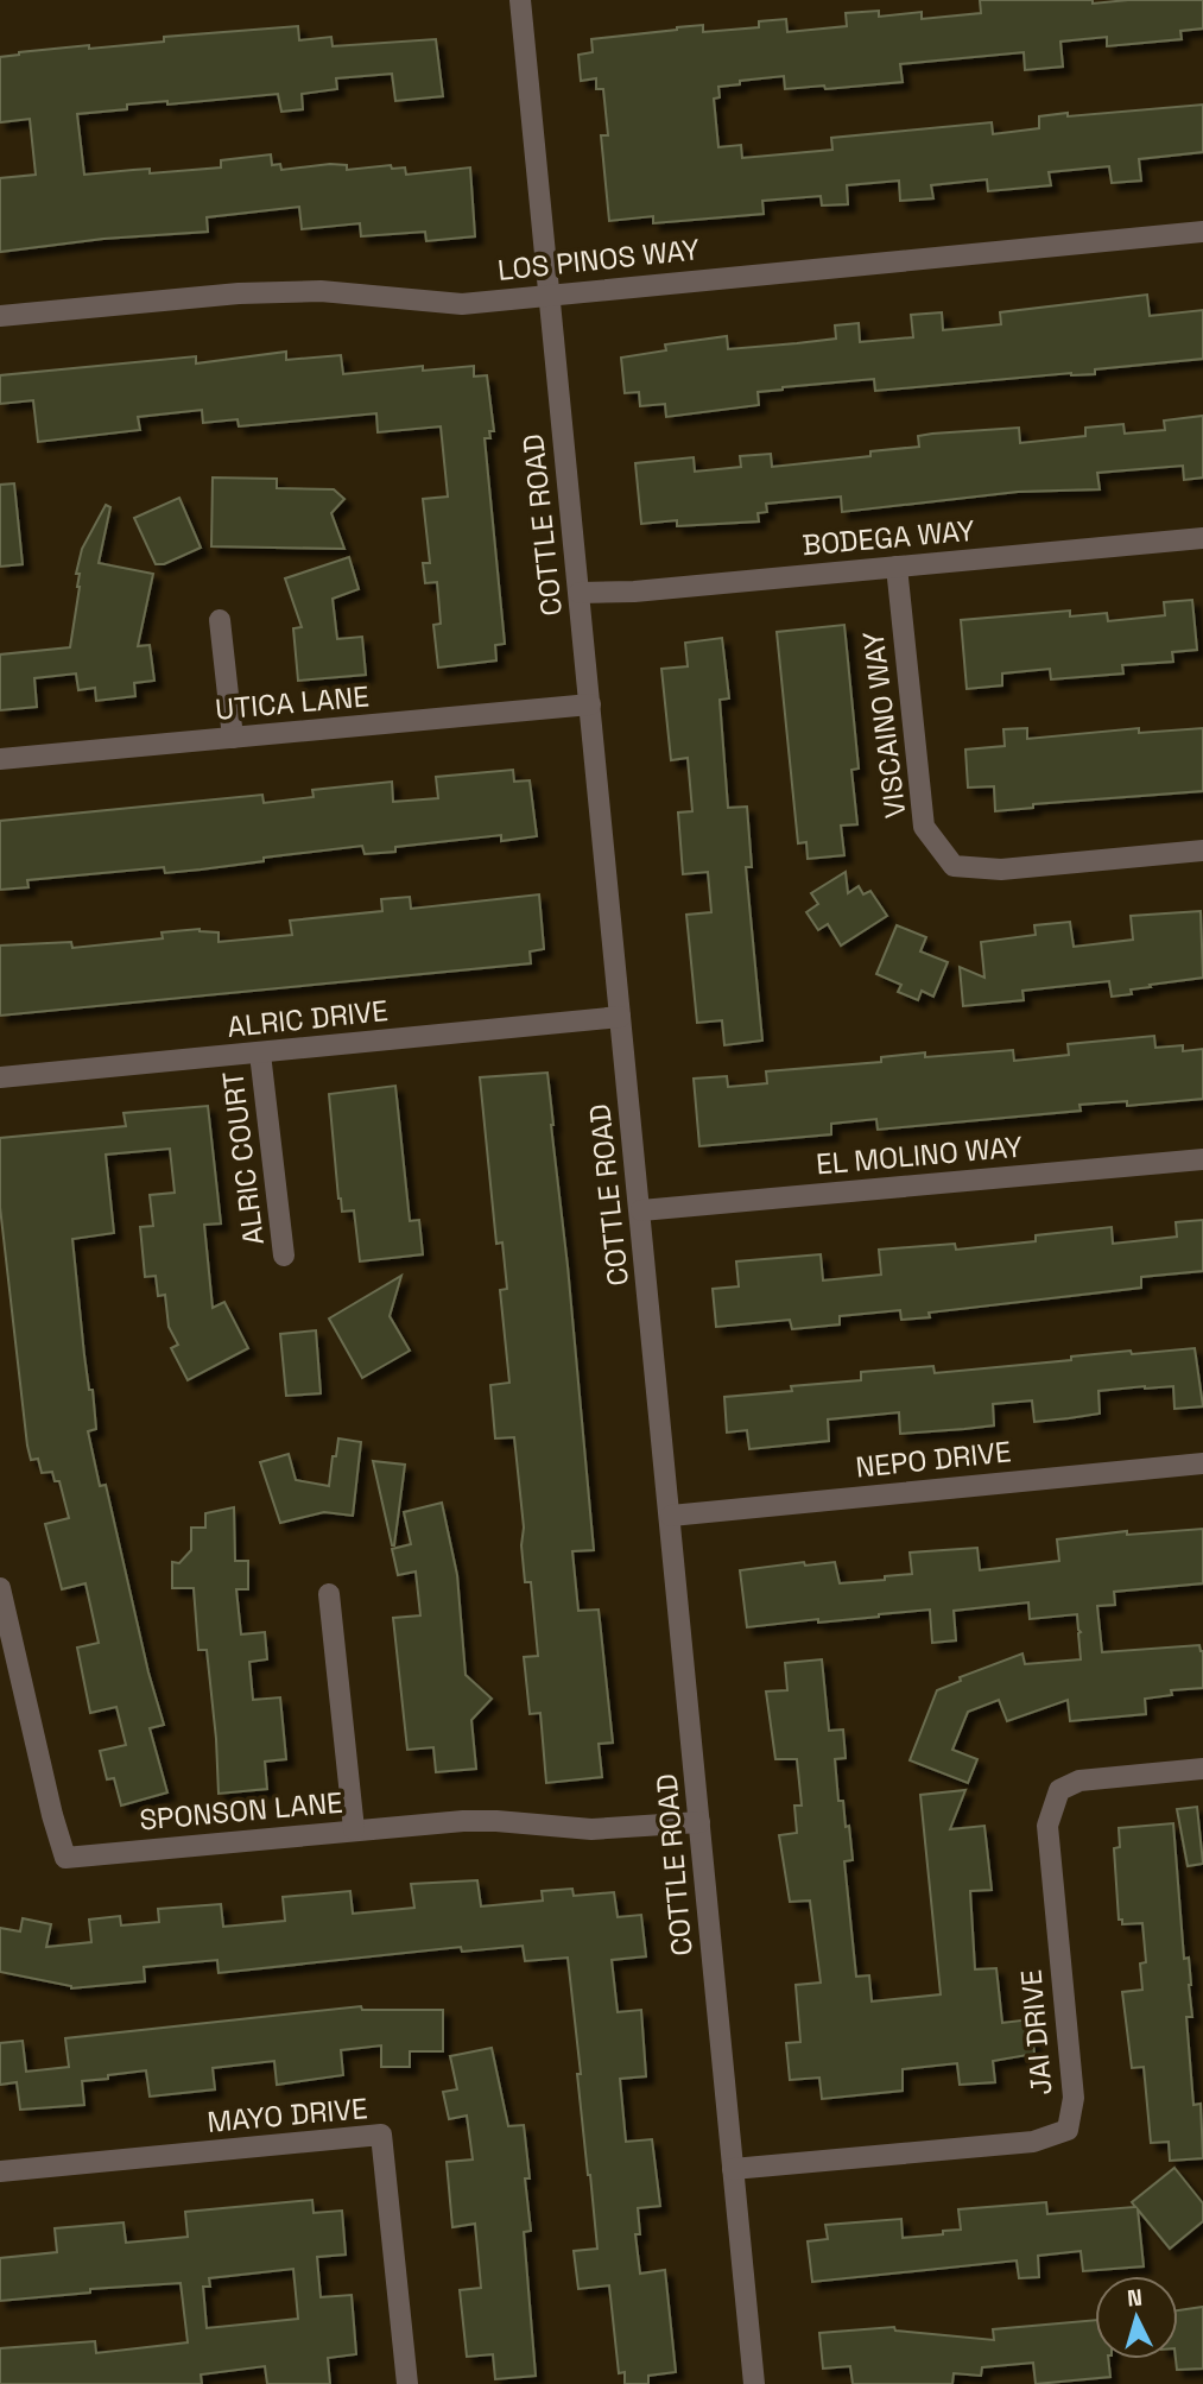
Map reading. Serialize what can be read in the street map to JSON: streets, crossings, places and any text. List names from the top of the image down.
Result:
{
  "streets": {
    "street": [
      "LOS PINOS WAY",
      "COTTLE ROAD",
      "BODEGA WAY",
      "UTICA LANE",
      "VISCAINO WAY",
      "ALRIC DRIVE",
      "EL MOLINO WAY",
      "ALRIC COURT",
      "NEPO DRIVE",
      "SPONSON LANE",
      "JAI DRIVE",
      "MAYO DRIVE"
    ]
  },
  "crossings": [
    ["LOS PINOS WAY", "COTTLE ROAD"],
    ["COTTLE ROAD", "BODEGA WAY"],
    ["COTTLE ROAD", "UTICA LANE"],
    ["COTTLE ROAD", "ALRIC DRIVE"],
    ["COTTLE ROAD", "EL MOLINO WAY"],
    ["COTTLE ROAD", "NEPO DRIVE"],
    ["COTTLE ROAD", "SPONSON LANE"],
    ["COTTLE ROAD", "JAI DRIVE"],
    ["BODEGA WAY", "VISCAINO WAY"],
    ["ALRIC DRIVE", "ALRIC COURT"]
  ],
  "north": "top"
}
